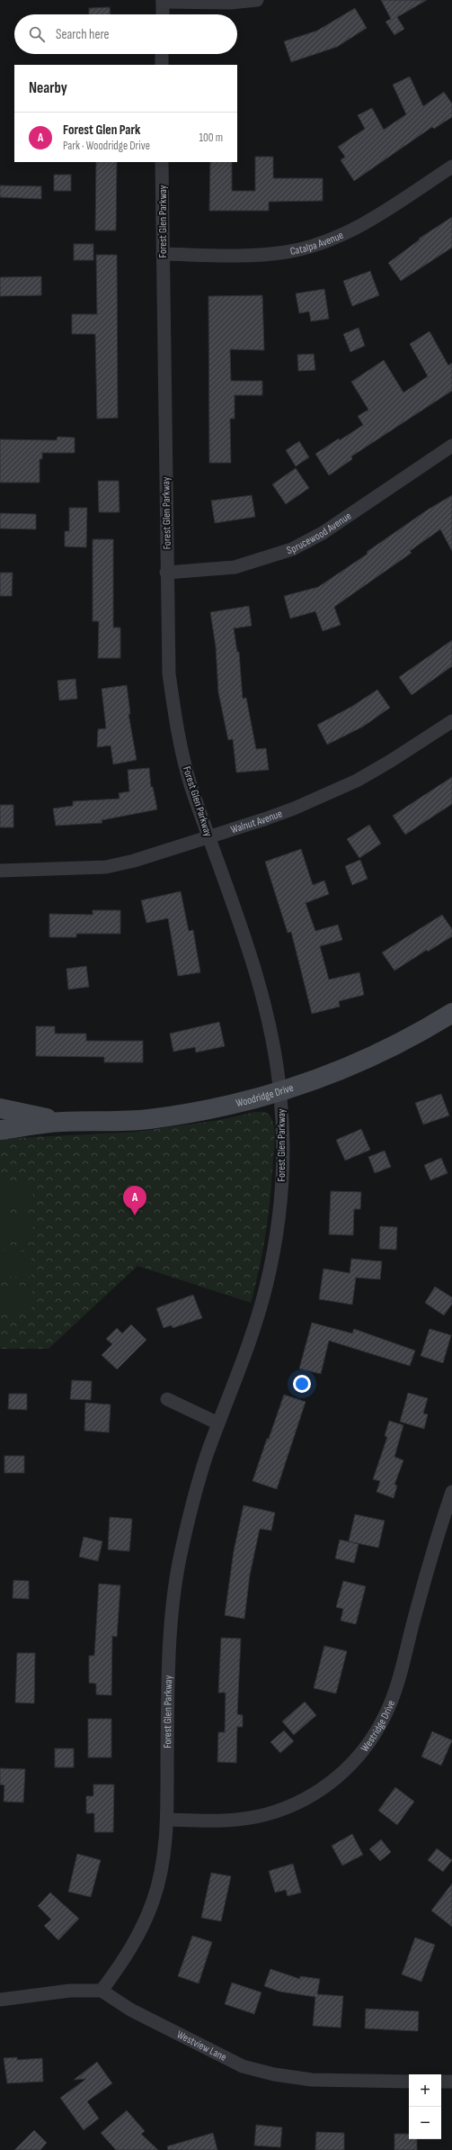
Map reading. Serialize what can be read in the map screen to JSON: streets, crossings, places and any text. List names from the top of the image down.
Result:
{
  "streets": {
    "street": [
      "Forest Glen Parkway",
      "Catalpa Avenue",
      "Sprucewood Avenue",
      "Walnut Avenue",
      "Woodridge Drive",
      "Westridge Drive",
      "Westview Lane"
    ]
  },
  "crossings": [
    ["Forest Glen Parkway", "Catalpa Avenue"],
    ["Forest Glen Parkway", "Sprucewood Avenue"],
    ["Forest Glen Parkway", "Walnut Avenue"],
    ["Forest Glen Parkway", "Woodridge Drive"],
    ["Forest Glen Parkway", "Westridge Drive"],
    ["Forest Glen Parkway", "Westview Lane"]
  ],
  "page": {
    "search": "Search here",
    "heading": "Nearby",
    "list": [
      {
        "mark": "A",
        "name": "Forest Glen Park",
        "note": "Park · Woodridge Drive",
        "value": "100 m"
      }
    ],
    "pins": "A",
    "map_buttons": ["+", "−"]
  }
}
